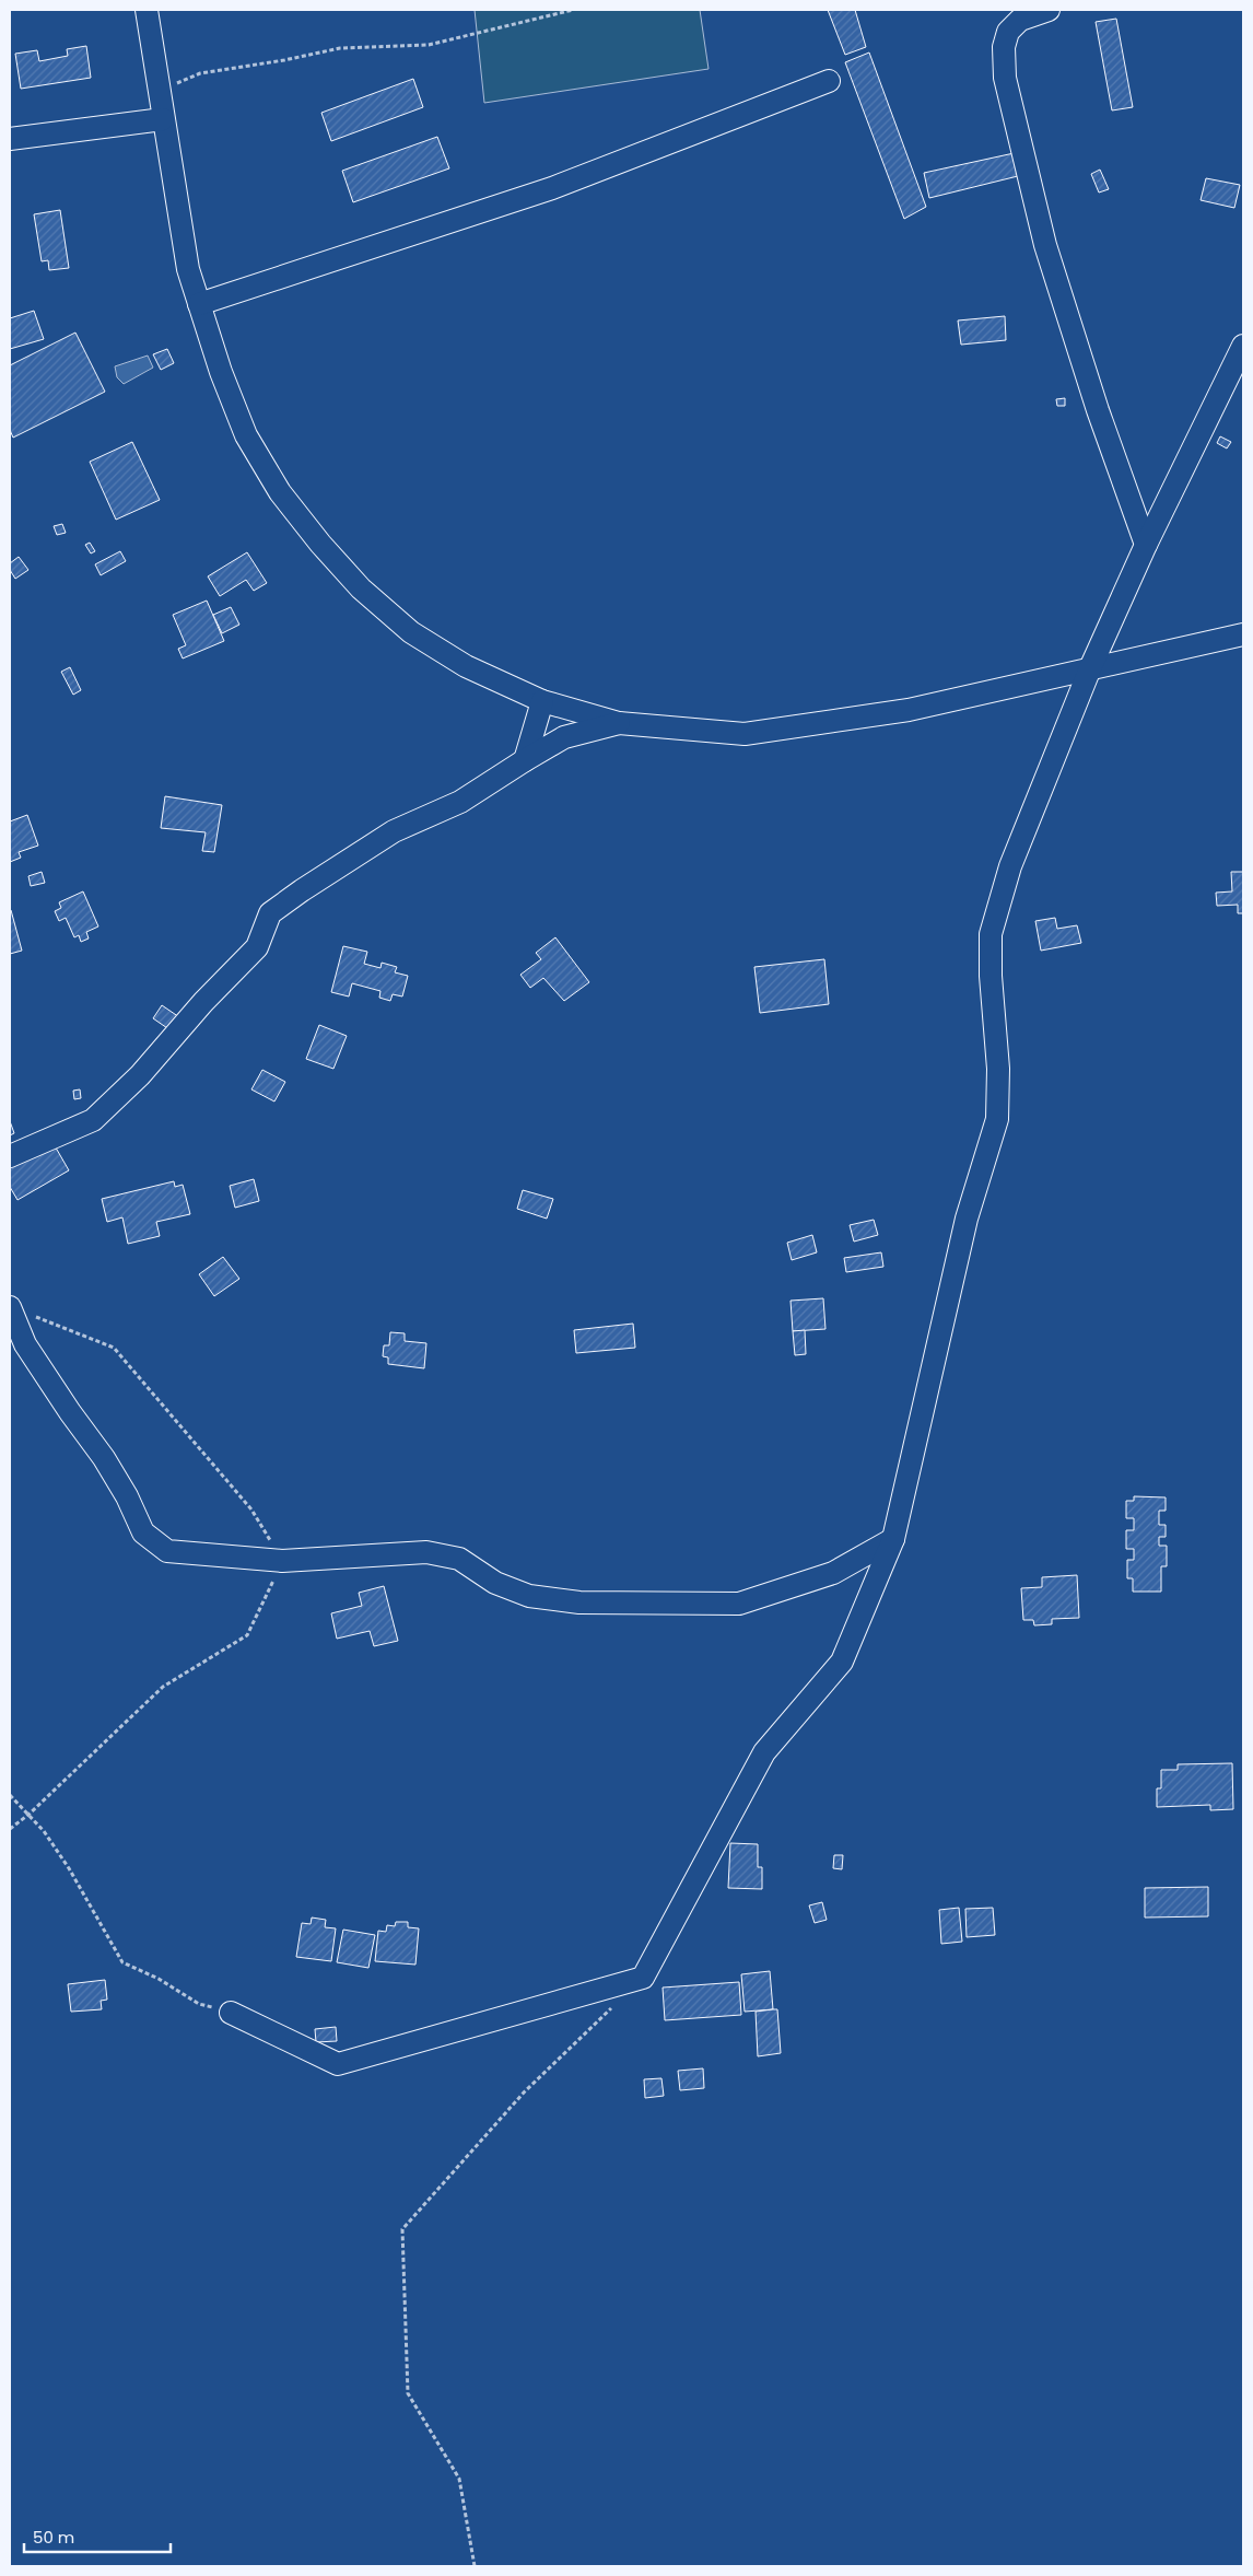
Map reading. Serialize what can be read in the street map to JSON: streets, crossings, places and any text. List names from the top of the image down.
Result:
{
  "scale_bar": "50 m"
}
